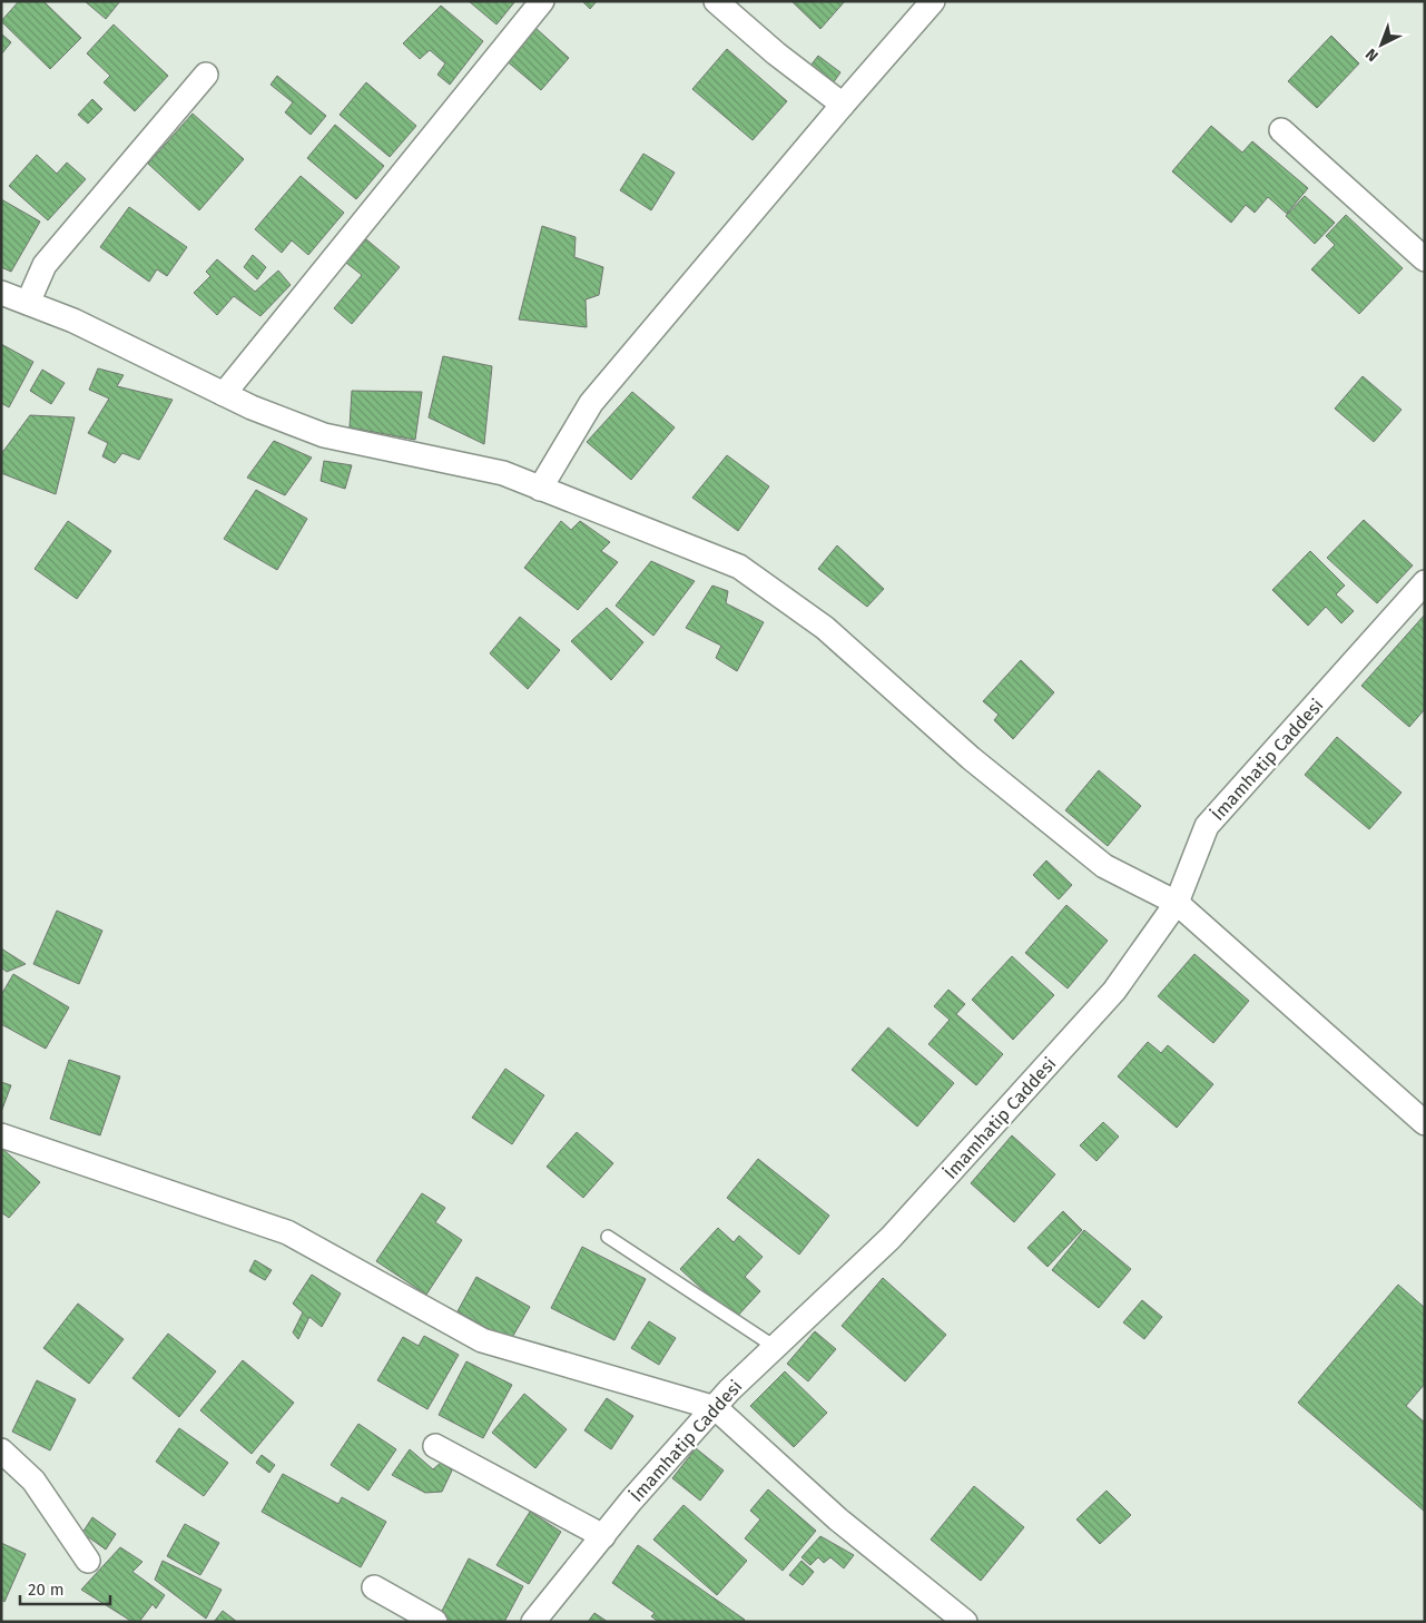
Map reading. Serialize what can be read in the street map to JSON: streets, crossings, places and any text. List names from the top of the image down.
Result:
{
  "streets": {
    "street": ["İmamhatip Caddesi"]
  },
  "scale_bar": "20 m",
  "north": "bottom left"
}
